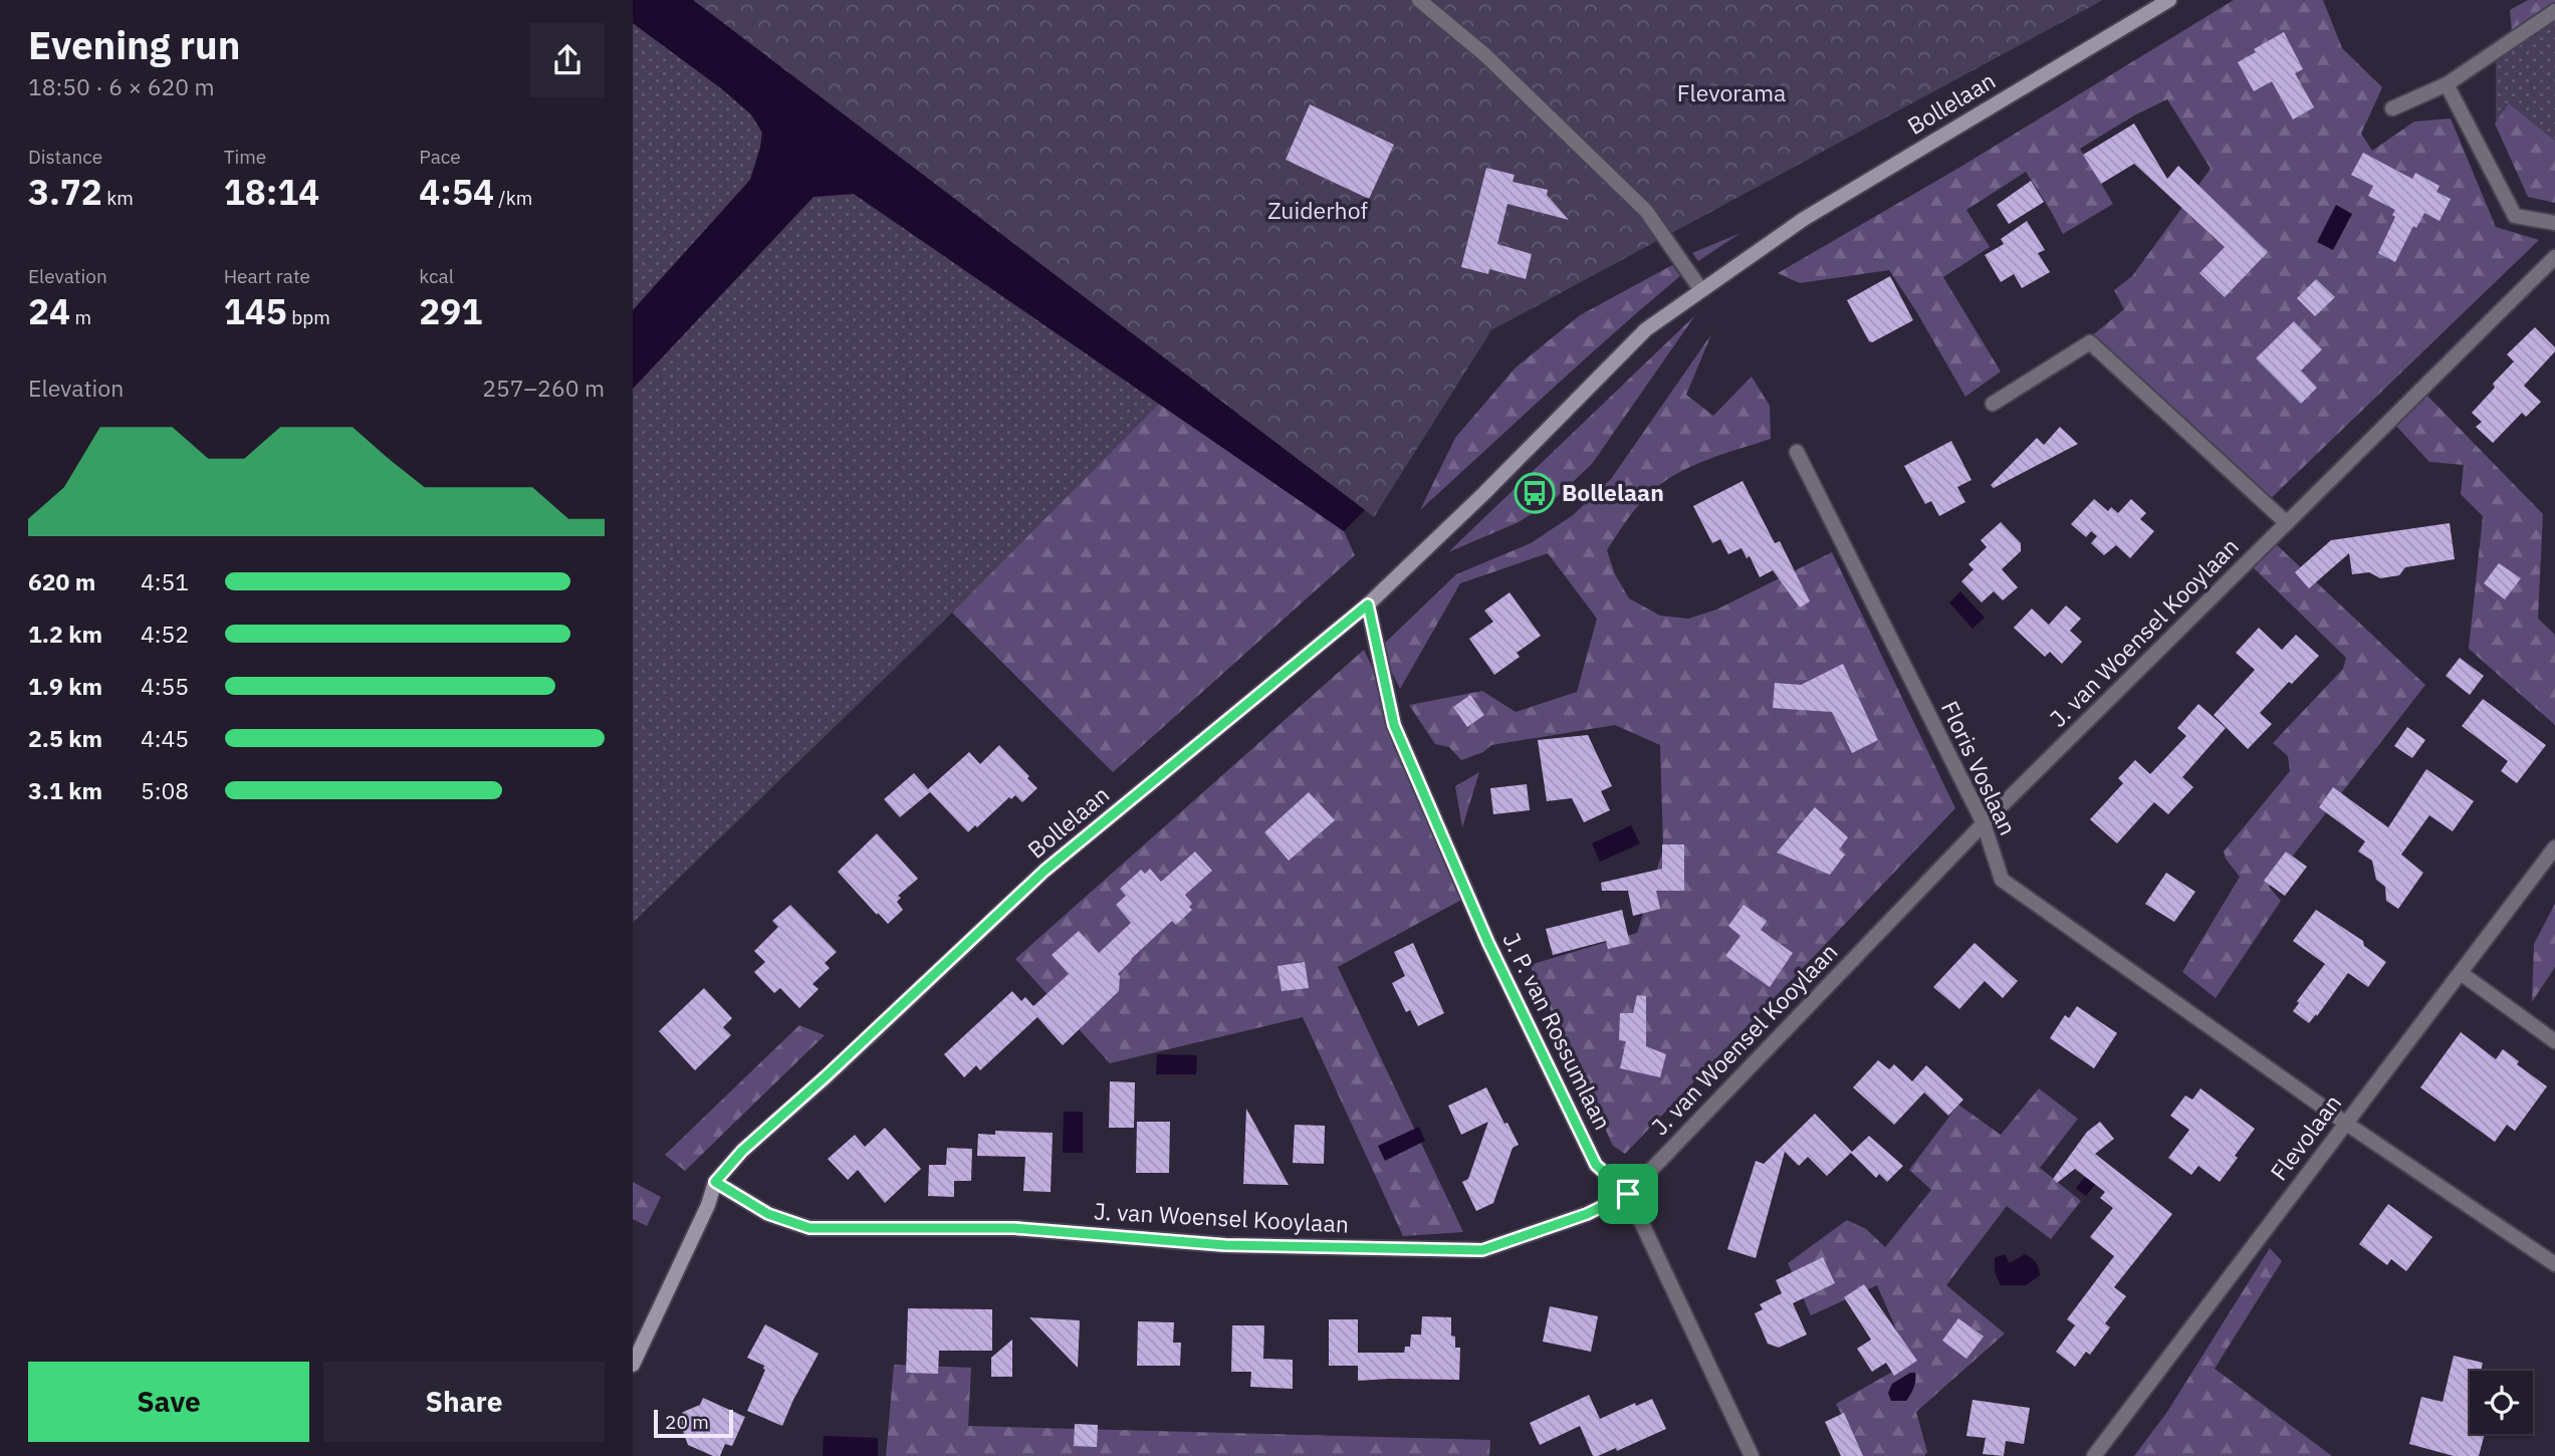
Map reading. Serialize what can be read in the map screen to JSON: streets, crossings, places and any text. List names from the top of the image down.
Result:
{
  "streets": {
    "main road": ["Bollelaan"],
    "street": [
      "J. van Woensel Kooylaan",
      "Floris Voslaan",
      "J. P. van Rossumlaan",
      "Flevolaan"
    ]
  },
  "crossings": [
    ["Bollelaan", "J. van Woensel Kooylaan"],
    ["Bollelaan", "J. P. van Rossumlaan"],
    ["J. van Woensel Kooylaan", "Floris Voslaan"],
    ["J. van Woensel Kooylaan", "J. P. van Rossumlaan"],
    ["Floris Voslaan", "Flevolaan"]
  ],
  "parks": ["Flevorama", "Zuiderhof"],
  "places": {
    "bus stop": ["Bollelaan"]
  },
  "scale_bar": "20 m",
  "page": {
    "heading": ["Evening run", "18:50 · 6 × 620 m"],
    "stats": [
      ["Distance", "3.72 km"],
      ["Time", "18:14"],
      ["Pace", "4:54 /km"],
      ["Elevation", "24 m"],
      ["Heart rate", "145 bpm"],
      ["kcal", "291"]
    ],
    "chart": ["Elevation", "257–260 m"],
    "list": [
      {
        "name": "620 m",
        "note": "4:51"
      },
      {
        "name": "1.2 km",
        "note": "4:52"
      },
      {
        "name": "1.9 km",
        "note": "4:55"
      },
      {
        "name": "2.5 km",
        "note": "4:45"
      },
      {
        "name": "3.1 km",
        "note": "5:08"
      }
    ],
    "buttons": ["Save", "Share"],
    "scale": "20 m"
  }
}
